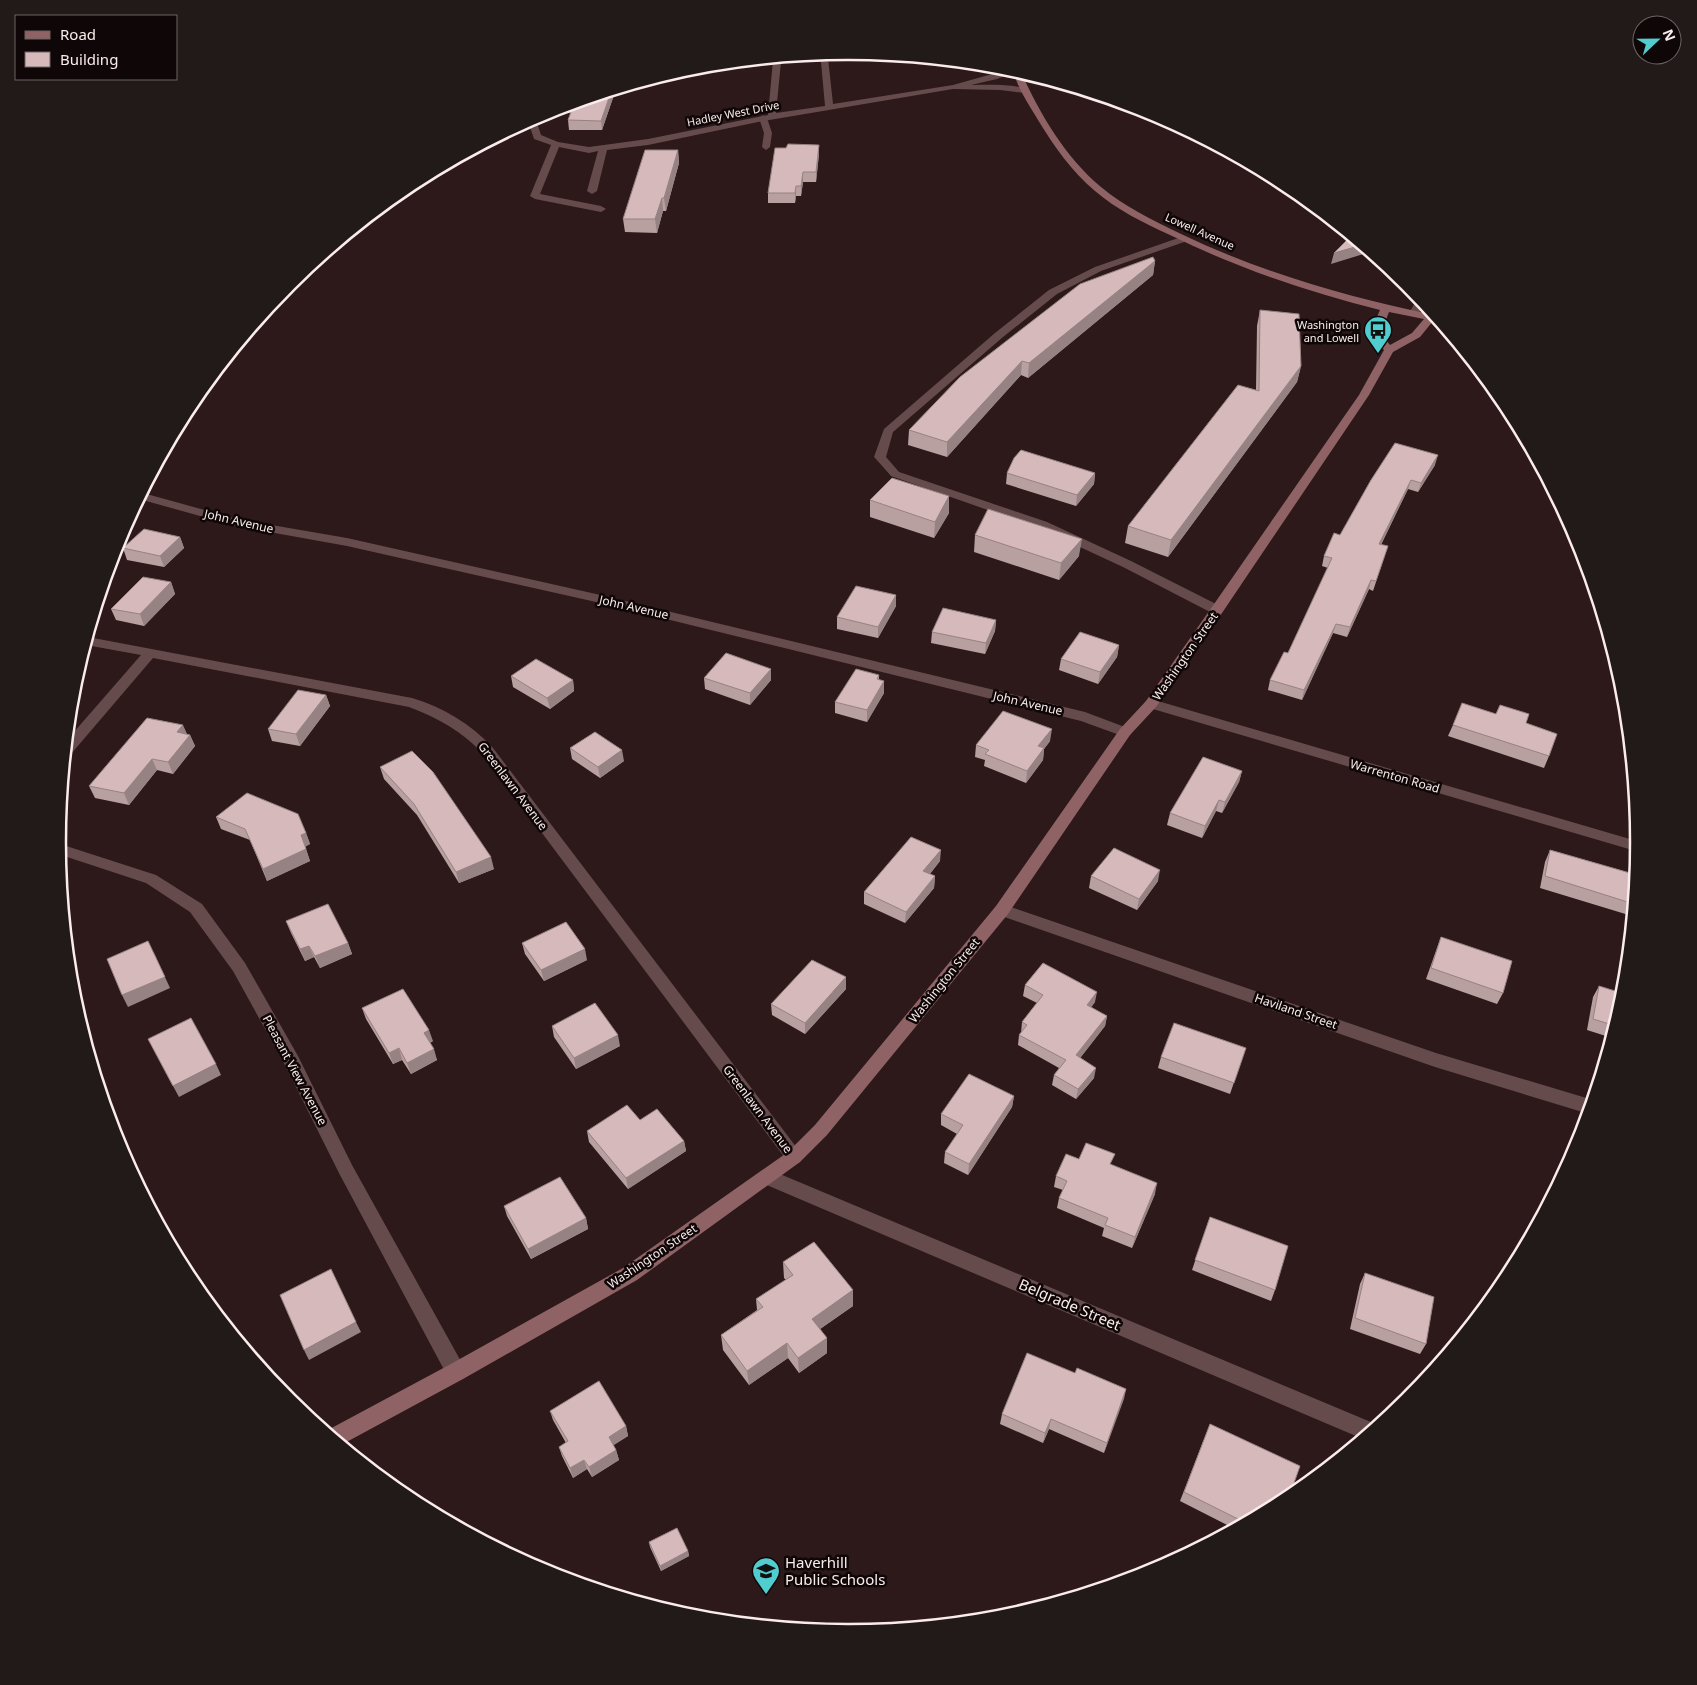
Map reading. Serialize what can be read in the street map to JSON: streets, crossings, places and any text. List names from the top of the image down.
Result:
{
  "streets": {
    "street": [
      "Hadley West Drive",
      "Lowell Avenue",
      "John Avenue",
      "Washington Street",
      "Warrenton Road",
      "Greenlawn Avenue",
      "Haviland Street",
      "Pleasant View Avenue",
      "Belgrade Street"
    ]
  },
  "crossings": [
    ["Hadley West Drive", "Lowell Avenue"],
    ["John Avenue", "Washington Street"],
    ["Washington Street", "Warrenton Road"],
    ["Washington Street", "Greenlawn Avenue"],
    ["Washington Street", "Haviland Street"],
    ["Washington Street", "Pleasant View Avenue"],
    ["Washington Street", "Belgrade Street"]
  ],
  "places": {
    "bus stop": ["Washington and Lowell"],
    "school or university": ["Haverhill Public Schools"]
  },
  "legend": ["Road", "Building"],
  "north": "right"
}
